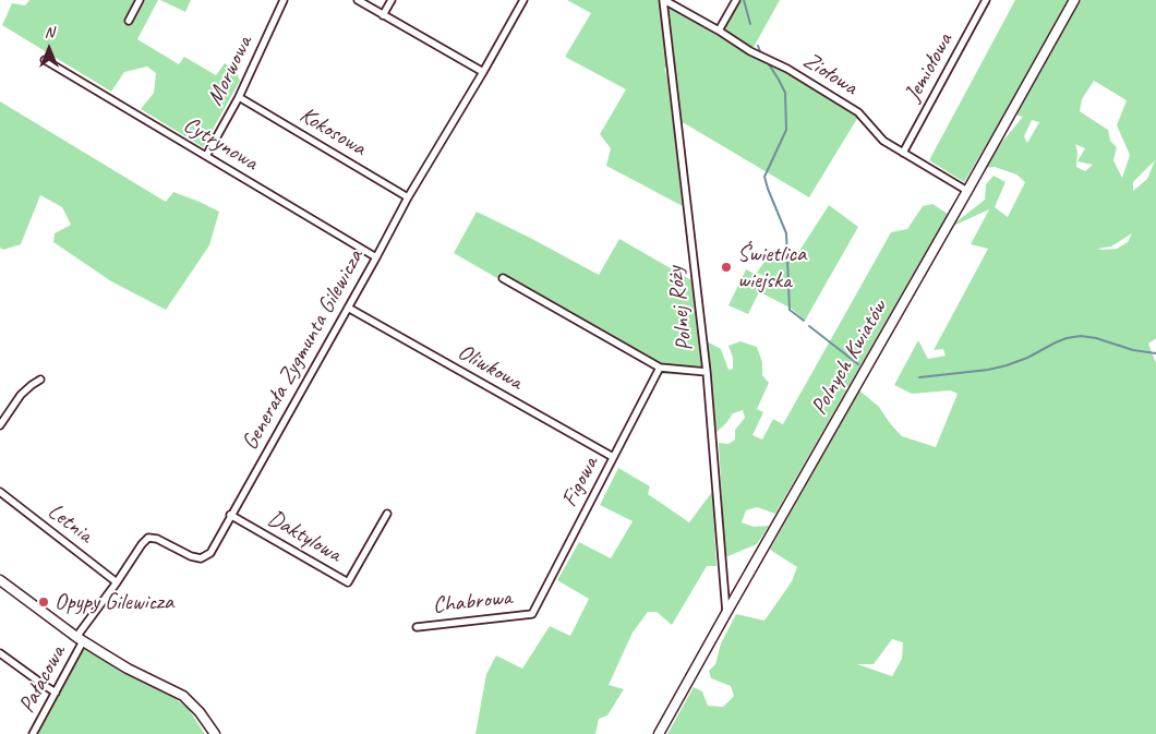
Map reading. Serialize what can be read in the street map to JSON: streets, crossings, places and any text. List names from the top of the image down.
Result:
{
  "streets": {
    "street": [
      "Jemiołowa",
      "Morwowa",
      "Ziołowa",
      "Kokosowa",
      "Cytrynowa",
      "Polnej Róży",
      "Generała Zygmunta Gilewicza",
      "Polnych Kwiatów",
      "Oliwkowa",
      "Figowa",
      "Letnia",
      "Daktylowa",
      "Chabrowa",
      "Pałacowa"
    ]
  },
  "crossings": [
    ["Jemiołowa", "Ziołowa"],
    ["Morwowa", "Kokosowa"],
    ["Morwowa", "Cytrynowa"],
    ["Ziołowa", "Polnej Róży"],
    ["Ziołowa", "Polnych Kwiatów"],
    ["Kokosowa", "Generała Zygmunta Gilewicza"],
    ["Cytrynowa", "Generała Zygmunta Gilewicza"],
    ["Polnej Róży", "Polnych Kwiatów"],
    ["Generała Zygmunta Gilewicza", "Oliwkowa"],
    ["Generała Zygmunta Gilewicza", "Letnia"],
    ["Generała Zygmunta Gilewicza", "Daktylowa"],
    ["Generała Zygmunta Gilewicza", "Pałacowa"],
    ["Oliwkowa", "Figowa"],
    ["Figowa", "Chabrowa"]
  ],
  "places": ["Świetlica wiejska", "Opypy Gilewicza"],
  "north": "top"
}
